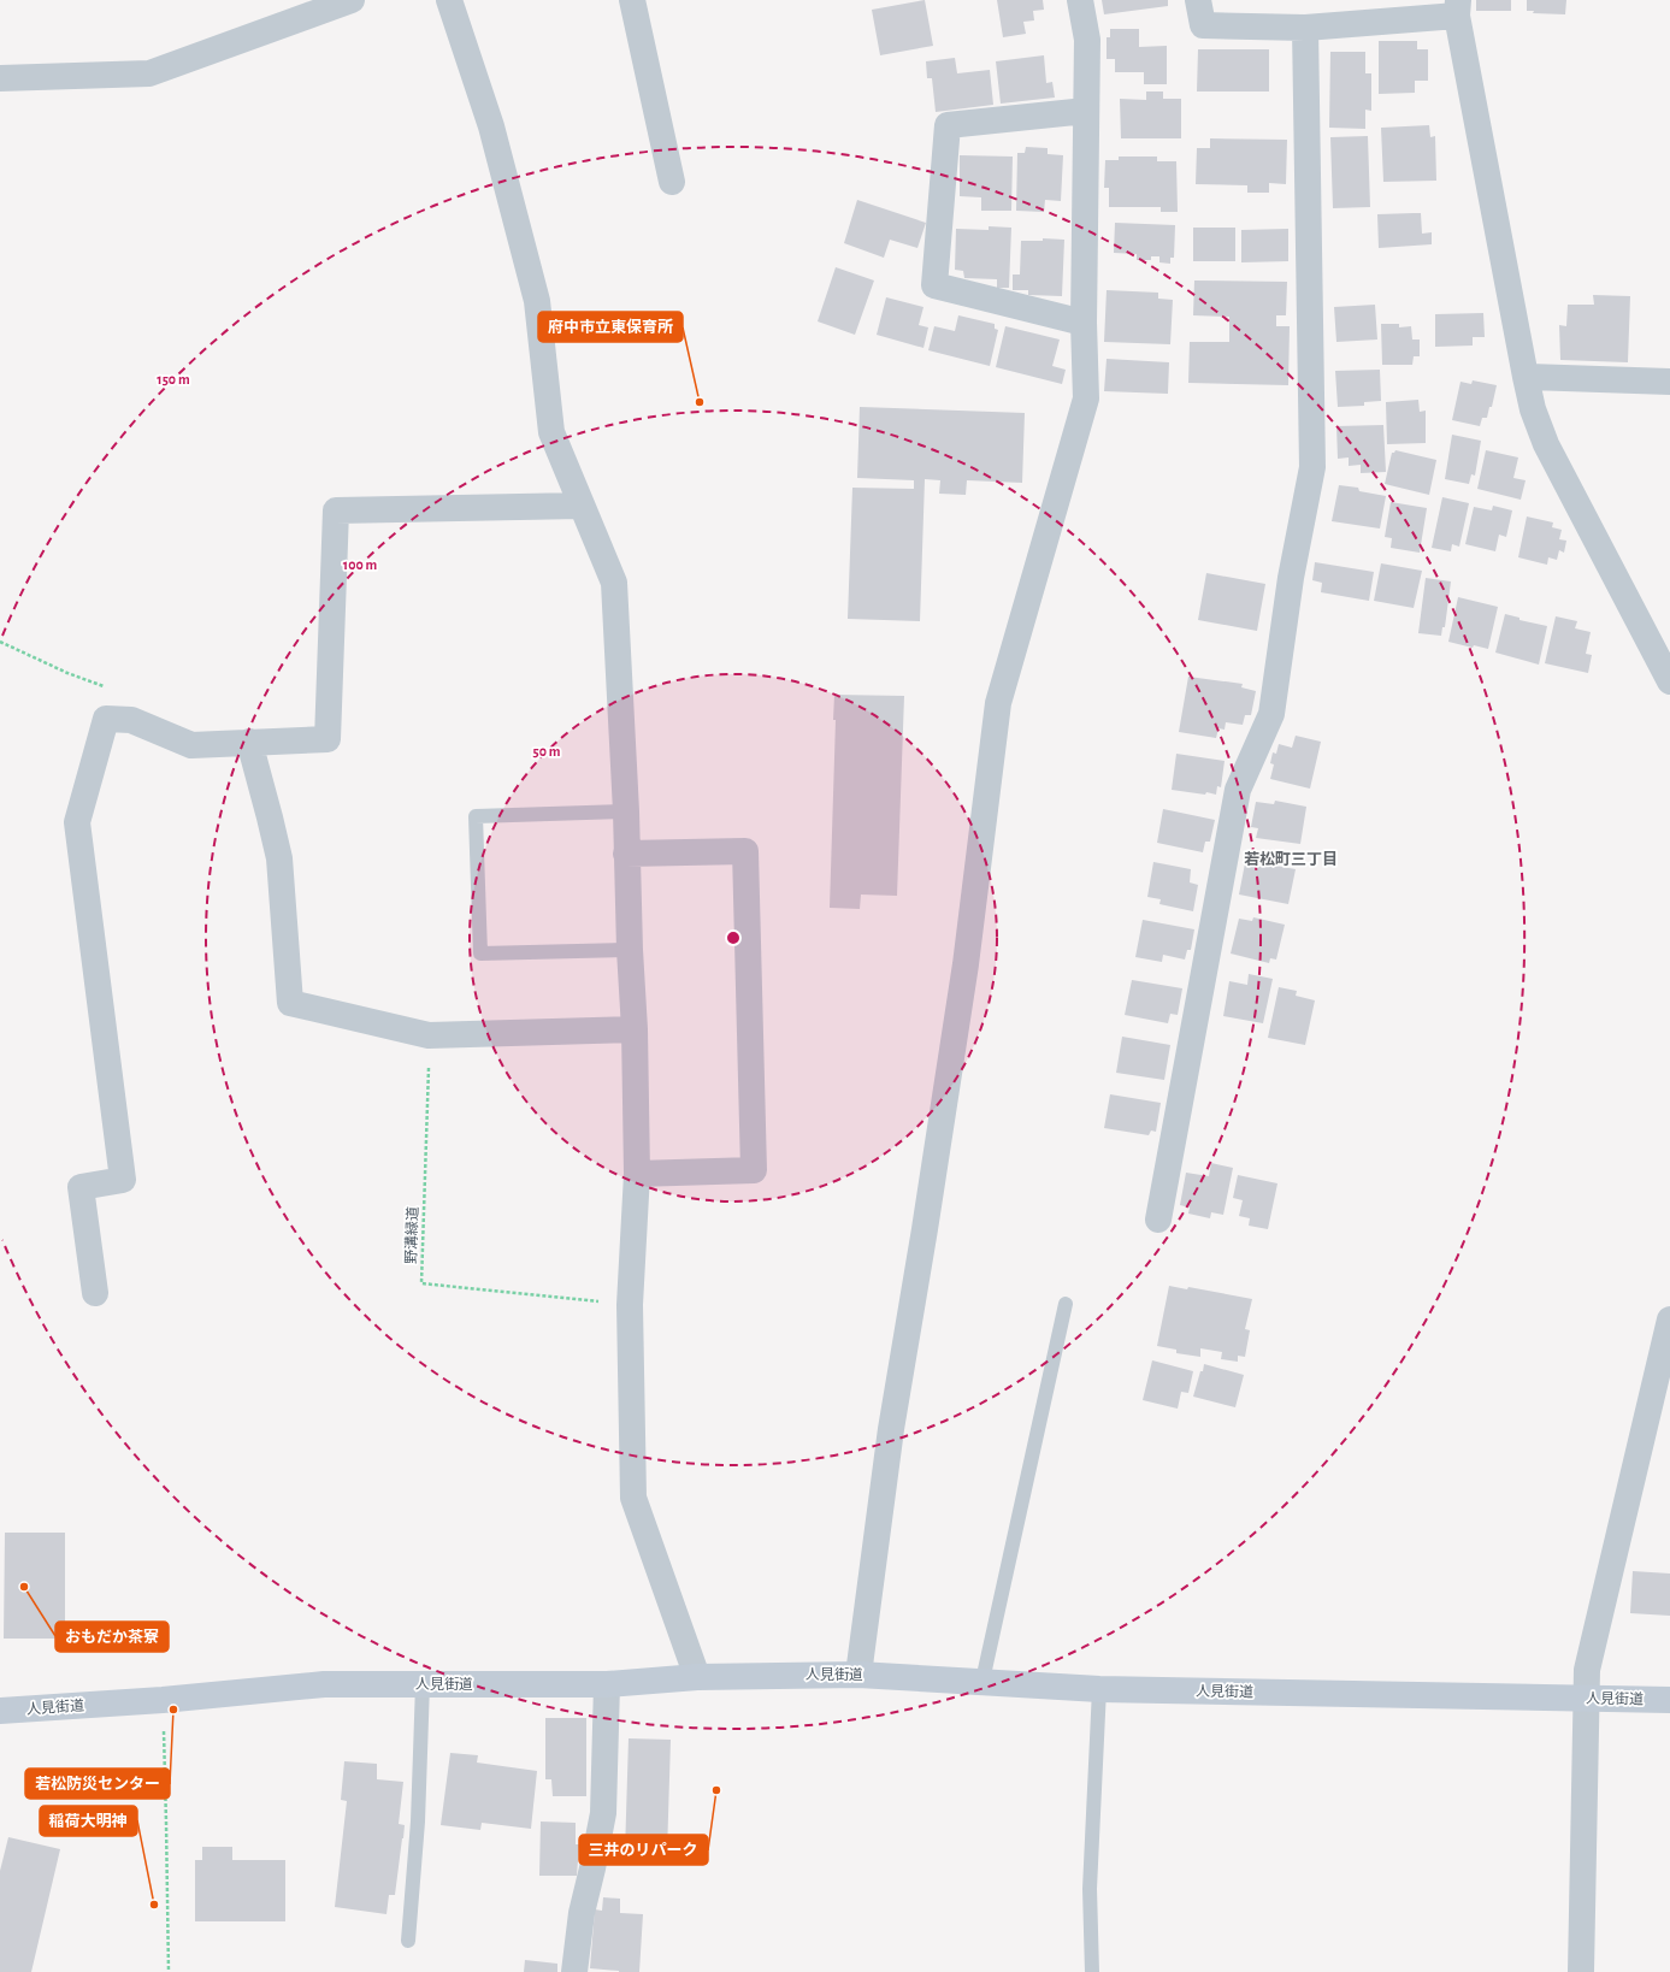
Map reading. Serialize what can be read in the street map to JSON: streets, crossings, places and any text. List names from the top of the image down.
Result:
{
  "streets": {
    "main road": ["人見街道"],
    "path": ["野溝緑道"]
  },
  "districts": ["若松町三丁目"],
  "places": [
    "府中市立東保育所",
    "おもだか茶寮",
    "若松防災センター",
    "三井のリパーク",
    "稲荷大明神"
  ],
  "rings": ["150 m", "100 m", "50 m"]
}
